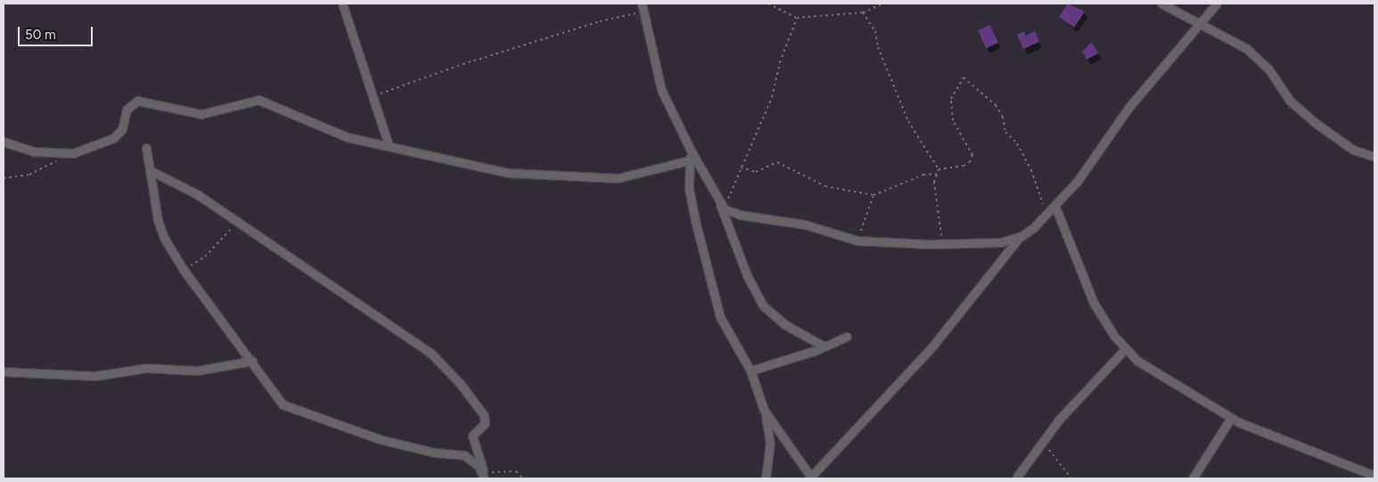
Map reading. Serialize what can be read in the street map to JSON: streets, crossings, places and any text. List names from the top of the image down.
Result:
{
  "scale_bar": "50 m"
}
